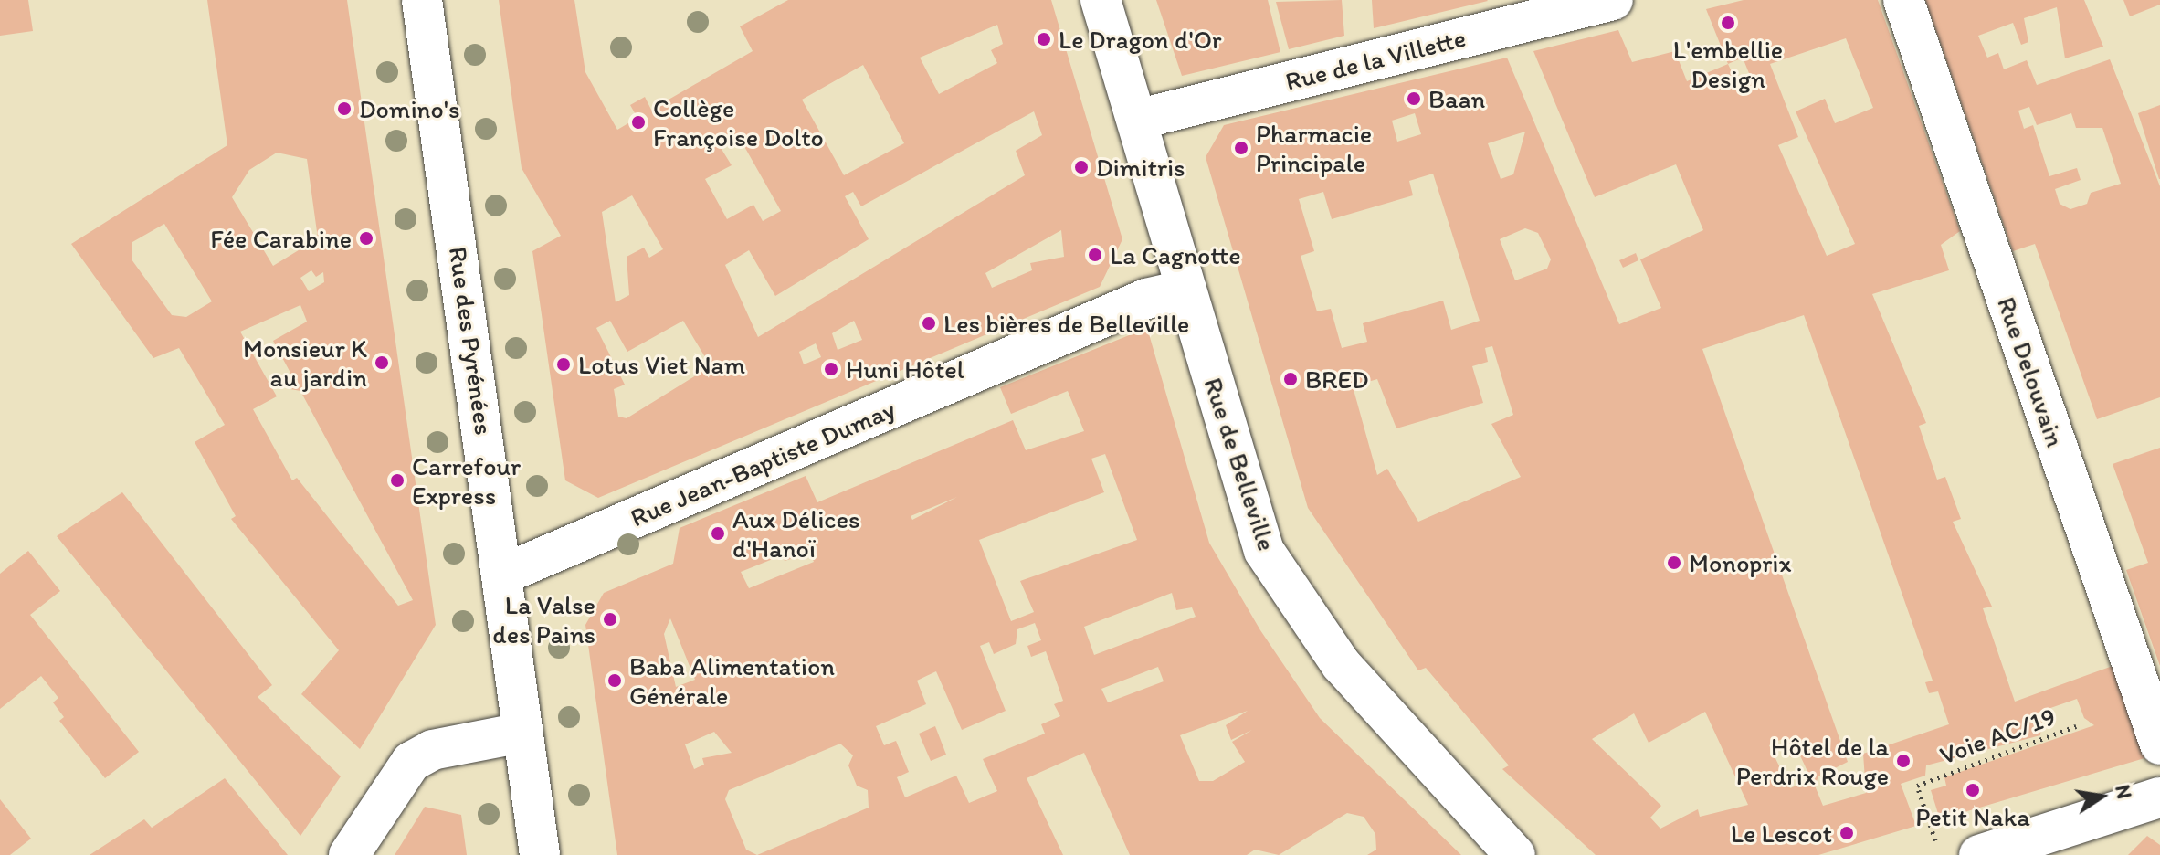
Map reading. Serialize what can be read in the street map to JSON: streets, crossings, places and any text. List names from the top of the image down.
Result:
{
  "streets": {
    "street": [
      "Rue de la Villette",
      "Rue des Pyrénées",
      "Rue Delouvain",
      "Rue Jean-Baptiste Dumay",
      "Rue de Belleville"
    ],
    "path": ["Voie AC/19"]
  },
  "crossings": [
    ["Rue de la Villette", "Rue de Belleville"],
    ["Rue des Pyrénées", "Rue Jean-Baptiste Dumay"],
    ["Rue Jean-Baptiste Dumay", "Rue de Belleville"]
  ],
  "places": [
    "L'embellie Design",
    "Le Dragon d'Or",
    "Baan",
    "Domino's",
    "Collège Françoise Dolto",
    "Pharmacie Principale",
    "Dimitris",
    "Fée Carabine",
    "La Cagnotte",
    "Les bières de Belleville",
    "Monsieur K au jardin",
    "Lotus Viet Nam",
    "Huni Hôtel",
    "BRED",
    "Carrefour Express",
    "Aux Délices d'Hanoï",
    "Monoprix",
    "La Valse des Pains",
    "Baba Alimentation Générale",
    "Hôtel de la Perdrix Rouge",
    "Petit Naka",
    "Le Lescot"
  ],
  "north": "right"
}
